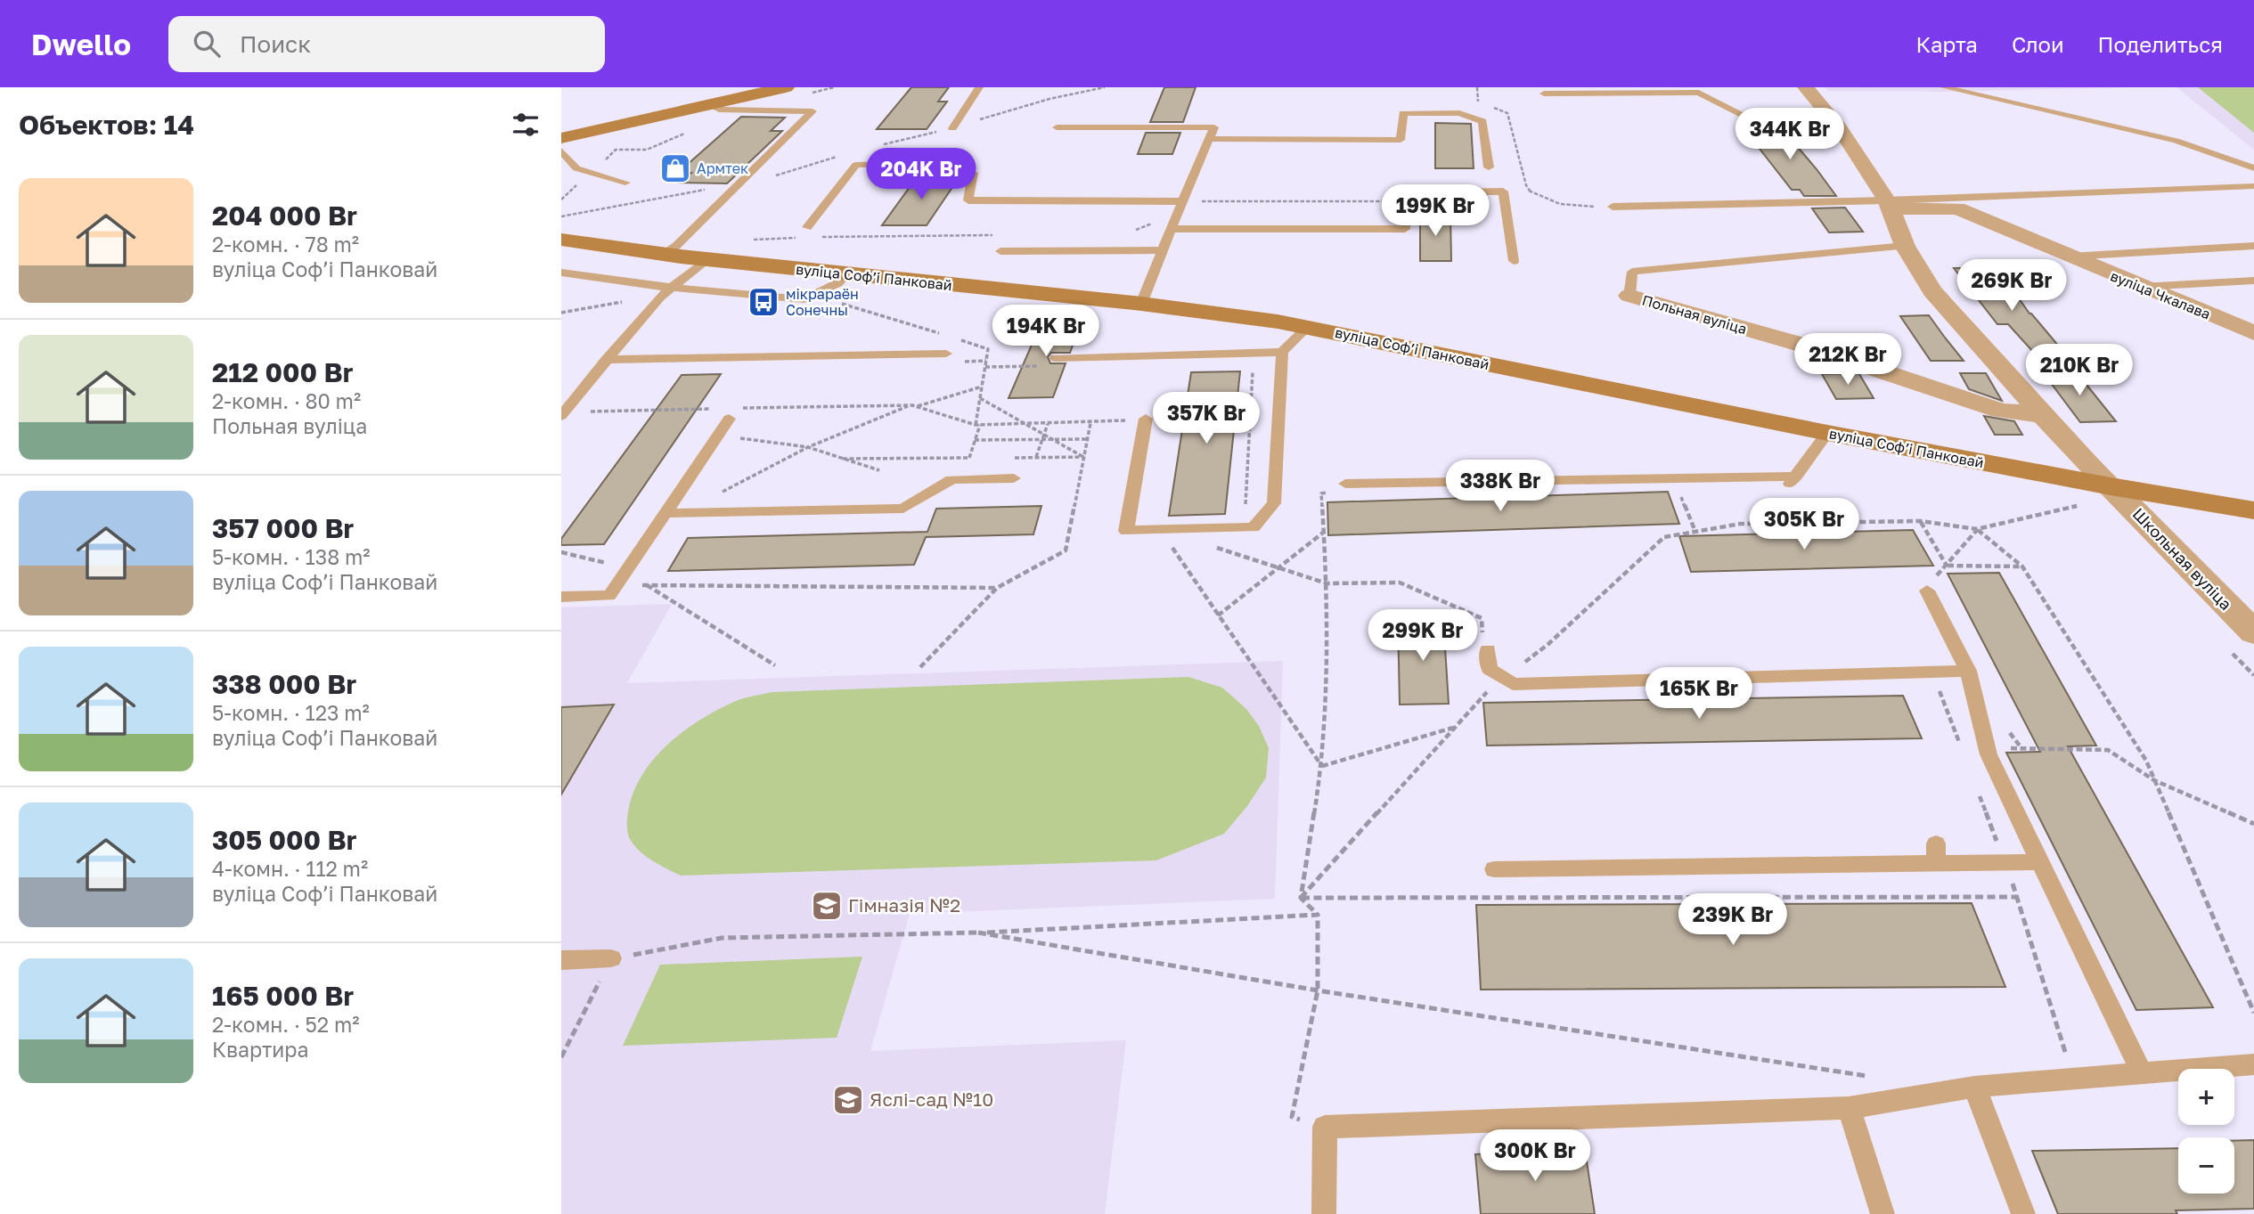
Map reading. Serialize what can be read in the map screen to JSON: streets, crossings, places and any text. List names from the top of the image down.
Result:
{
  "streets": {
    "main road": ["вуліца Софʼі Панковай"],
    "street": ["вуліца Чкалава", "Польная вуліца", "Школьная вуліца"]
  },
  "crossings": [
    ["вуліца Софʼі Панковай", "Школьная вуліца"]
  ],
  "places": {
    "shop": ["Армтек"],
    "bus stop": ["мікрараён Сонечны"],
    "school or university": ["Гімназія №2", "Яслі-сад №10"]
  },
  "page": {
    "header": "Dwello",
    "search": "Поиск",
    "nav": ["Карта", "Слои", "Поделиться"],
    "heading": "Объектов: 14",
    "price": [
      "344K Br",
      "204K Br",
      "199K Br",
      "269K Br",
      "194K Br",
      "212K Br",
      "210K Br",
      "357K Br",
      "338K Br",
      "305K Br",
      "299K Br",
      "165K Br",
      "239K Br",
      "300K Br"
    ],
    "list": [
      {
        "name": "204 000 Br",
        "note": "2-комн. · 78 m² · вуліца Софʼі Панковай"
      },
      {
        "name": "212 000 Br",
        "note": "2-комн. · 80 m² · Польная вуліца"
      },
      {
        "name": "357 000 Br",
        "note": "5-комн. · 138 m² · вуліца Софʼі Панковай"
      },
      {
        "name": "338 000 Br",
        "note": "5-комн. · 123 m² · вуліца Софʼі Панковай"
      },
      {
        "name": "305 000 Br",
        "note": "4-комн. · 112 m² · вуліца Софʼі Панковай"
      },
      {
        "name": "165 000 Br",
        "note": "2-комн. · 52 m² · Квартира"
      }
    ],
    "map_buttons": ["+", "−"]
  }
}
